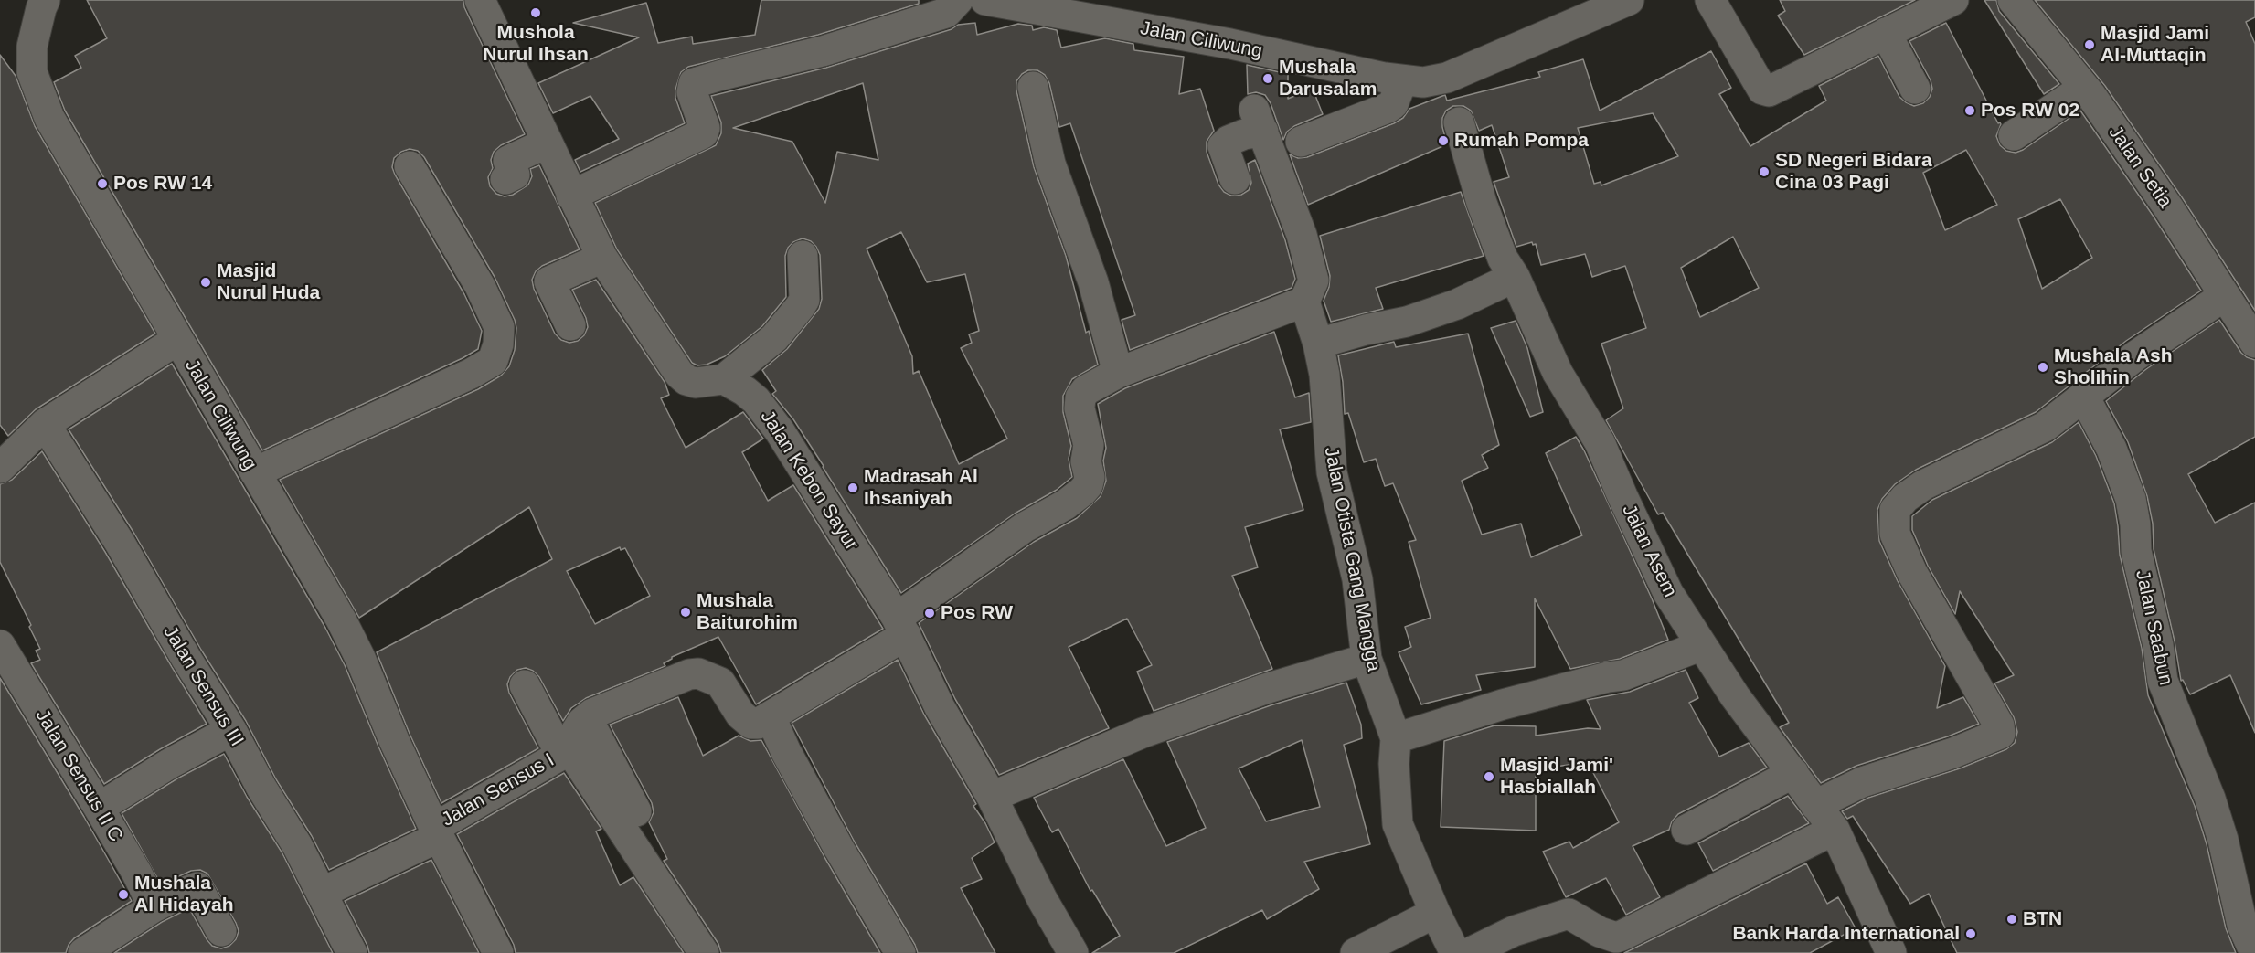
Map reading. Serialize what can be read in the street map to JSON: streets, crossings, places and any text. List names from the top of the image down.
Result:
{
  "streets": {
    "street": [
      "Jalan Ciliwung",
      "Jalan Setia",
      "Jalan Kebon Sayur",
      "Jalan Asem",
      "Jalan Otista Gang Mangga",
      "Jalan Saabun",
      "Jalan Sensus III",
      "Jalan Sensus II C",
      "Jalan Sensus I"
    ]
  },
  "crossings": [
    ["Jalan Ciliwung", "Jalan Sensus I"]
  ],
  "places": [
    "Mushola Nurul Ihsan",
    "Masjid Jami Al-Muttaqin",
    "Mushala Darusalam",
    "Pos RW 02",
    "Rumah Pompa",
    "SD Negeri Bidara Cina 03 Pagi",
    "Pos RW 14",
    "Masjid Nurul Huda",
    "Mushala Ash Sholihin",
    "Madrasah Al Ihsaniyah",
    "Mushala Baiturohim",
    "Pos RW",
    "Masjid Jami' Hasbiallah",
    "Mushala Al Hidayah",
    "BTN",
    "Bank Harda International"
  ]
}
